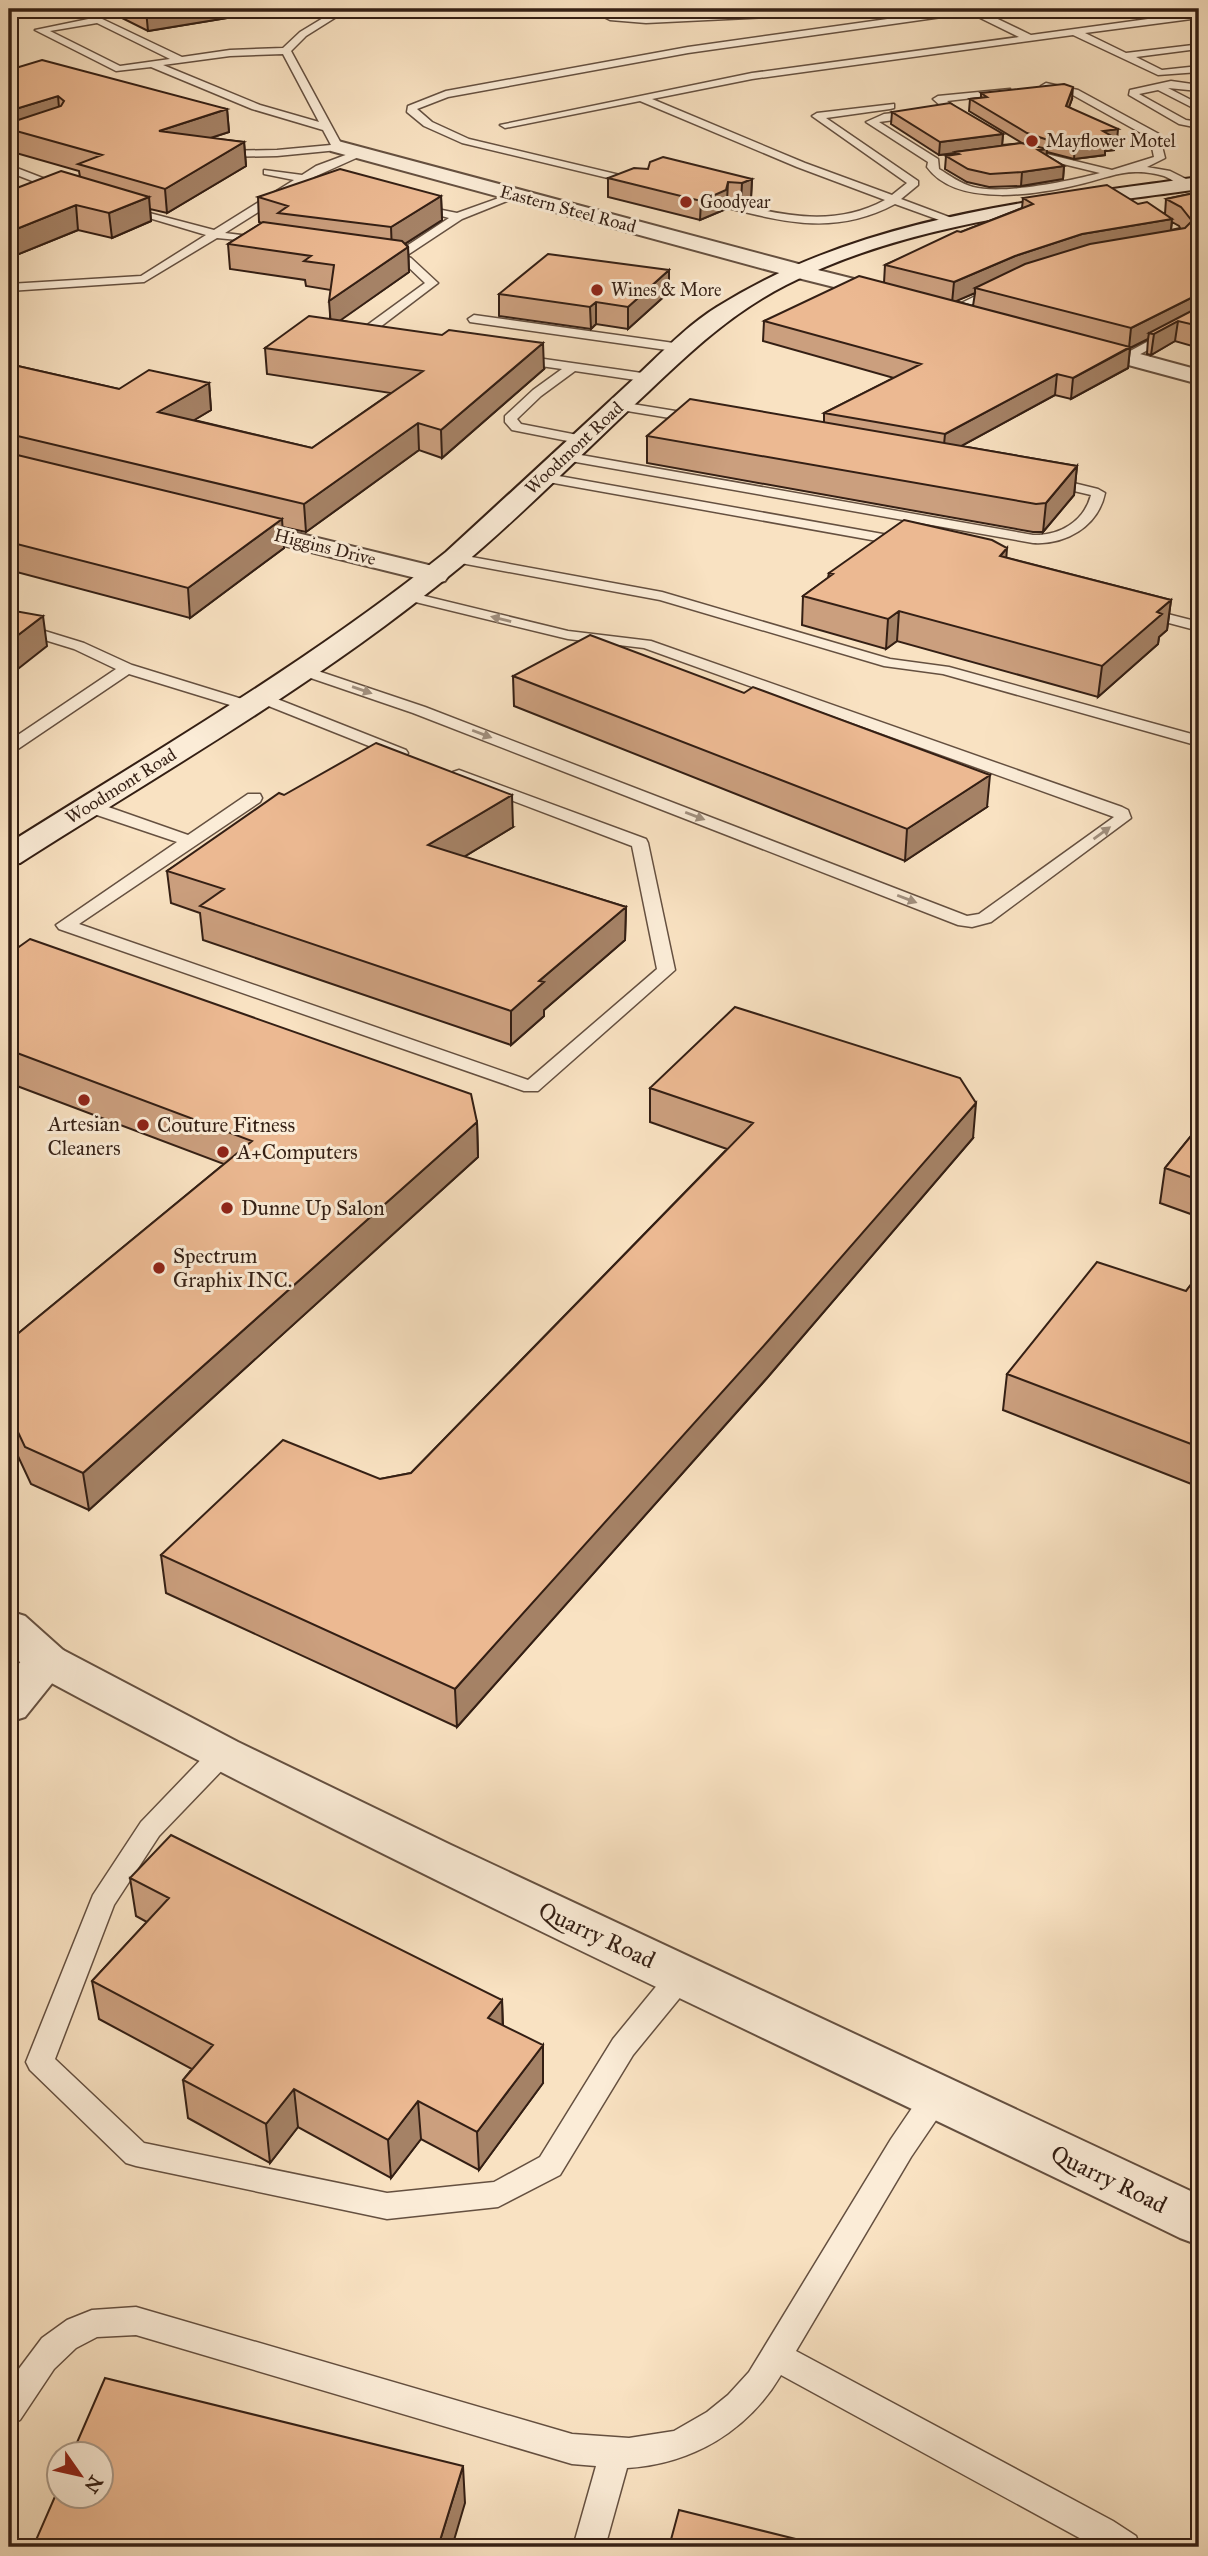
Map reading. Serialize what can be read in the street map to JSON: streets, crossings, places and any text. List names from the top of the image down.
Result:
{
  "streets": {
    "street": [
      "Eastern Steel Road",
      "Woodmont Road",
      "Higgins Drive",
      "Quarry Road"
    ]
  },
  "crossings": [
    ["Eastern Steel Road", "Woodmont Road"],
    ["Woodmont Road", "Higgins Drive"]
  ],
  "places": [
    "Mayflower Motel",
    "Goodyear",
    "Wines & More",
    "Artesian Cleaners",
    "Couture Fitness",
    "A+Computers",
    "Dunne Up Salon",
    "Spectrum Graphix INC."
  ],
  "north": "bottom right"
}
